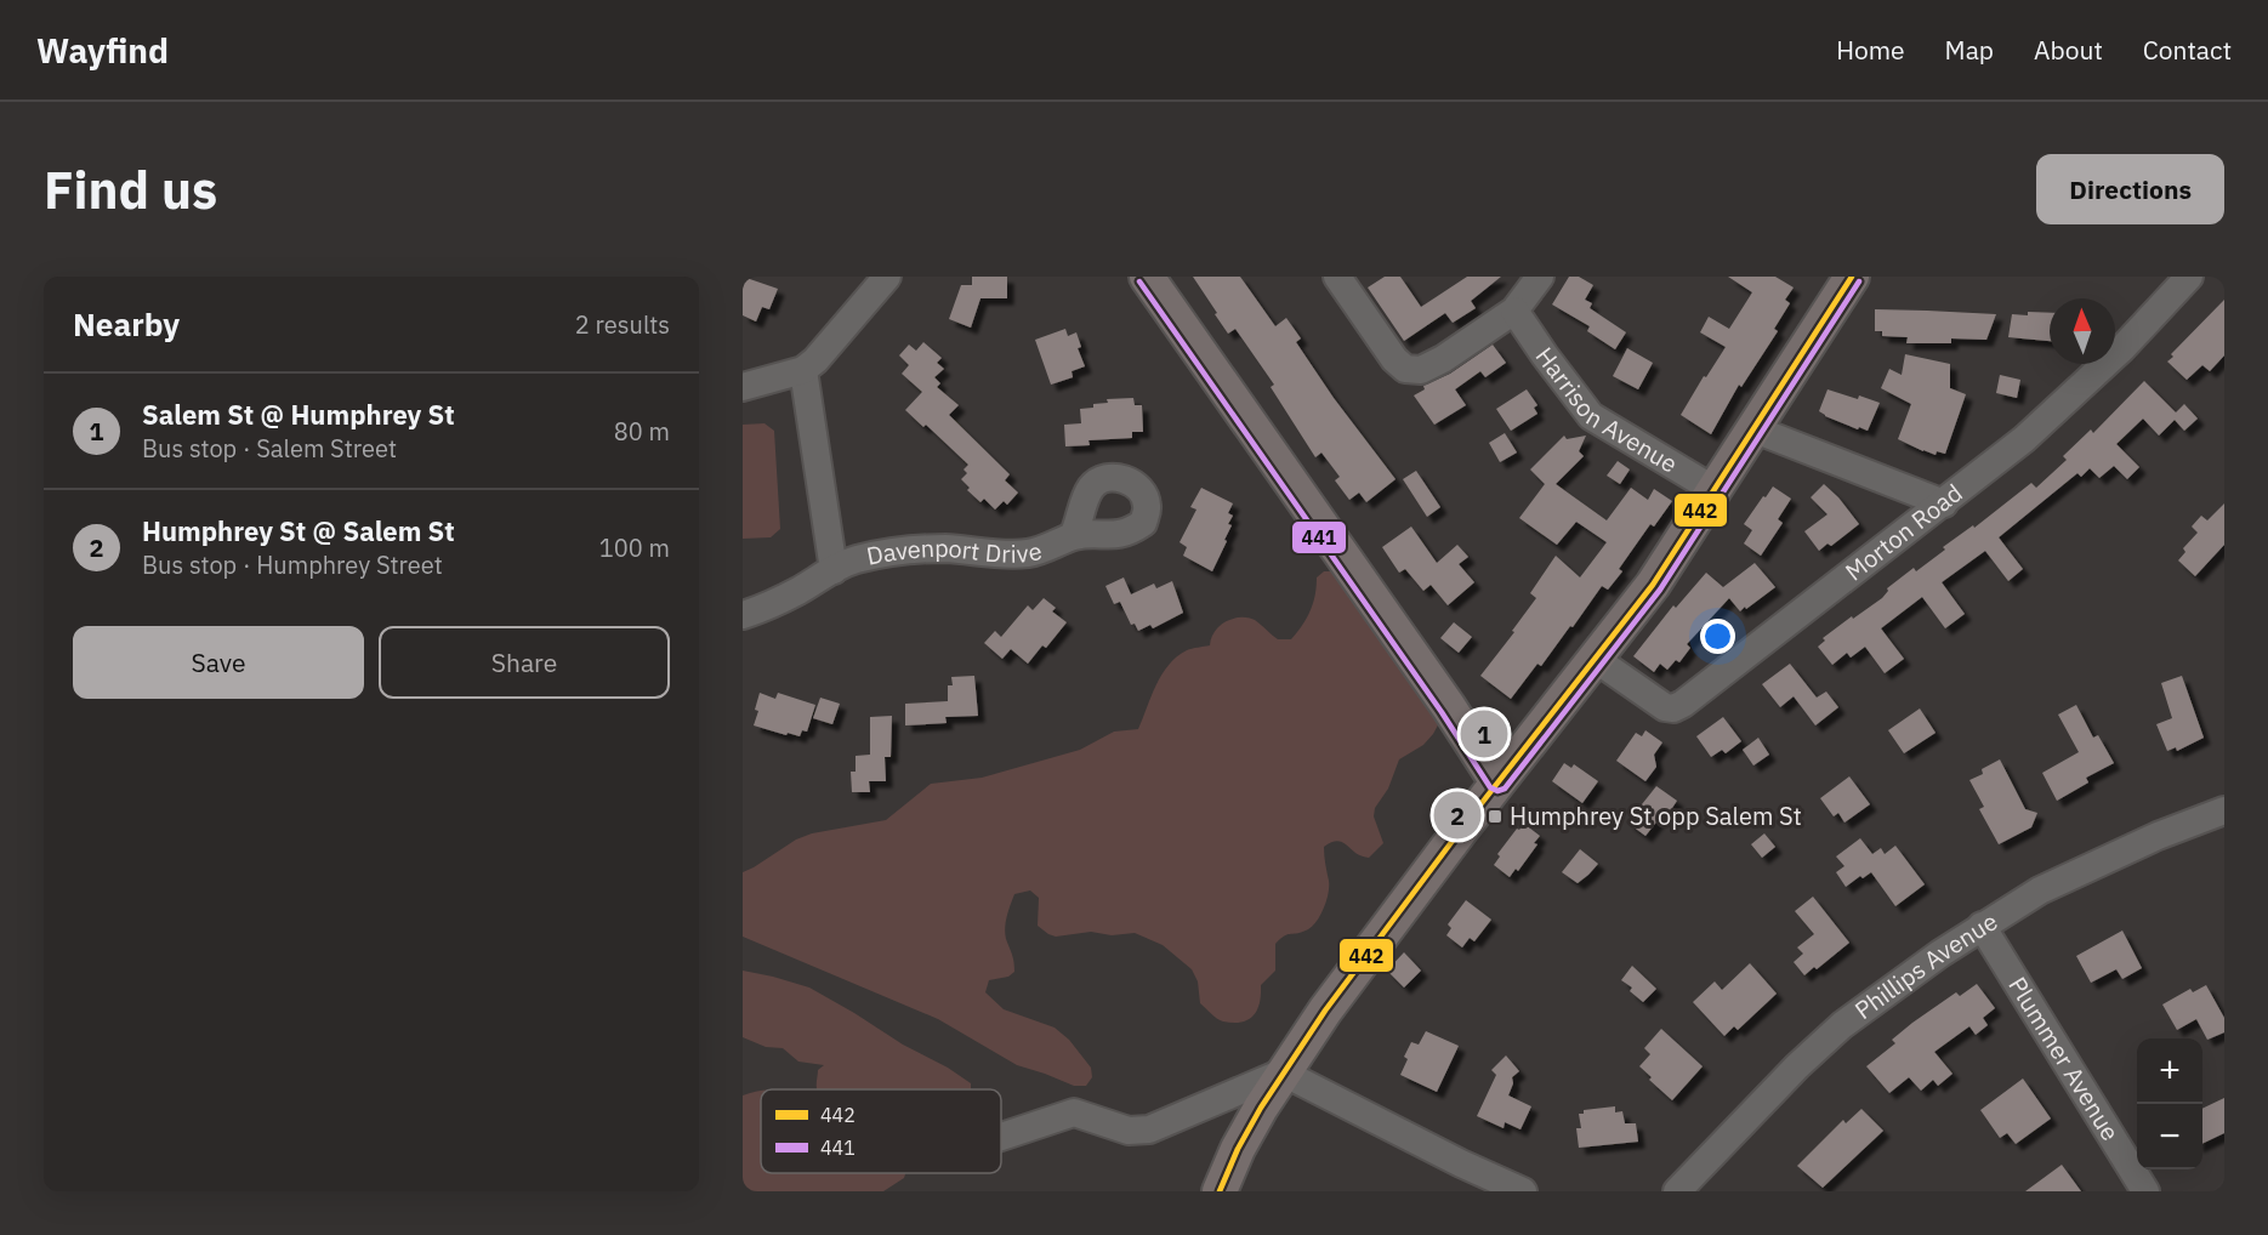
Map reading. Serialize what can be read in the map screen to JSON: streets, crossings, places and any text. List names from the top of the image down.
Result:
{
  "streets": {
    "street": [
      "Harrison Avenue",
      "Morton Road",
      "Davenport Drive",
      "Phillips Avenue",
      "Plummer Avenue"
    ]
  },
  "crossings": [
    ["Phillips Avenue", "Plummer Avenue"]
  ],
  "places": {
    "transit": ["Humphrey St opp Salem St"]
  },
  "lines": ["transit line 442", "transit line 441"],
  "legend": ["442", "441"],
  "north": "top",
  "page": {
    "header": "Wayfind",
    "nav": [
      "Home",
      "Map",
      "About",
      "Contact"
    ],
    "buttons": [
      "Directions",
      ["Save", "Share"]
    ],
    "title": "Find us",
    "heading": ["Nearby", "2 results"],
    "list": [
      {
        "mark": "1",
        "name": "Salem St @ Humphrey St",
        "note": "Bus stop · Salem Street",
        "value": "80 m"
      },
      {
        "mark": "2",
        "name": "Humphrey St @ Salem St",
        "note": "Bus stop · Humphrey Street",
        "value": "100 m"
      }
    ],
    "pins": ["1", "2"],
    "map_buttons": ["+", "−"]
  }
}
